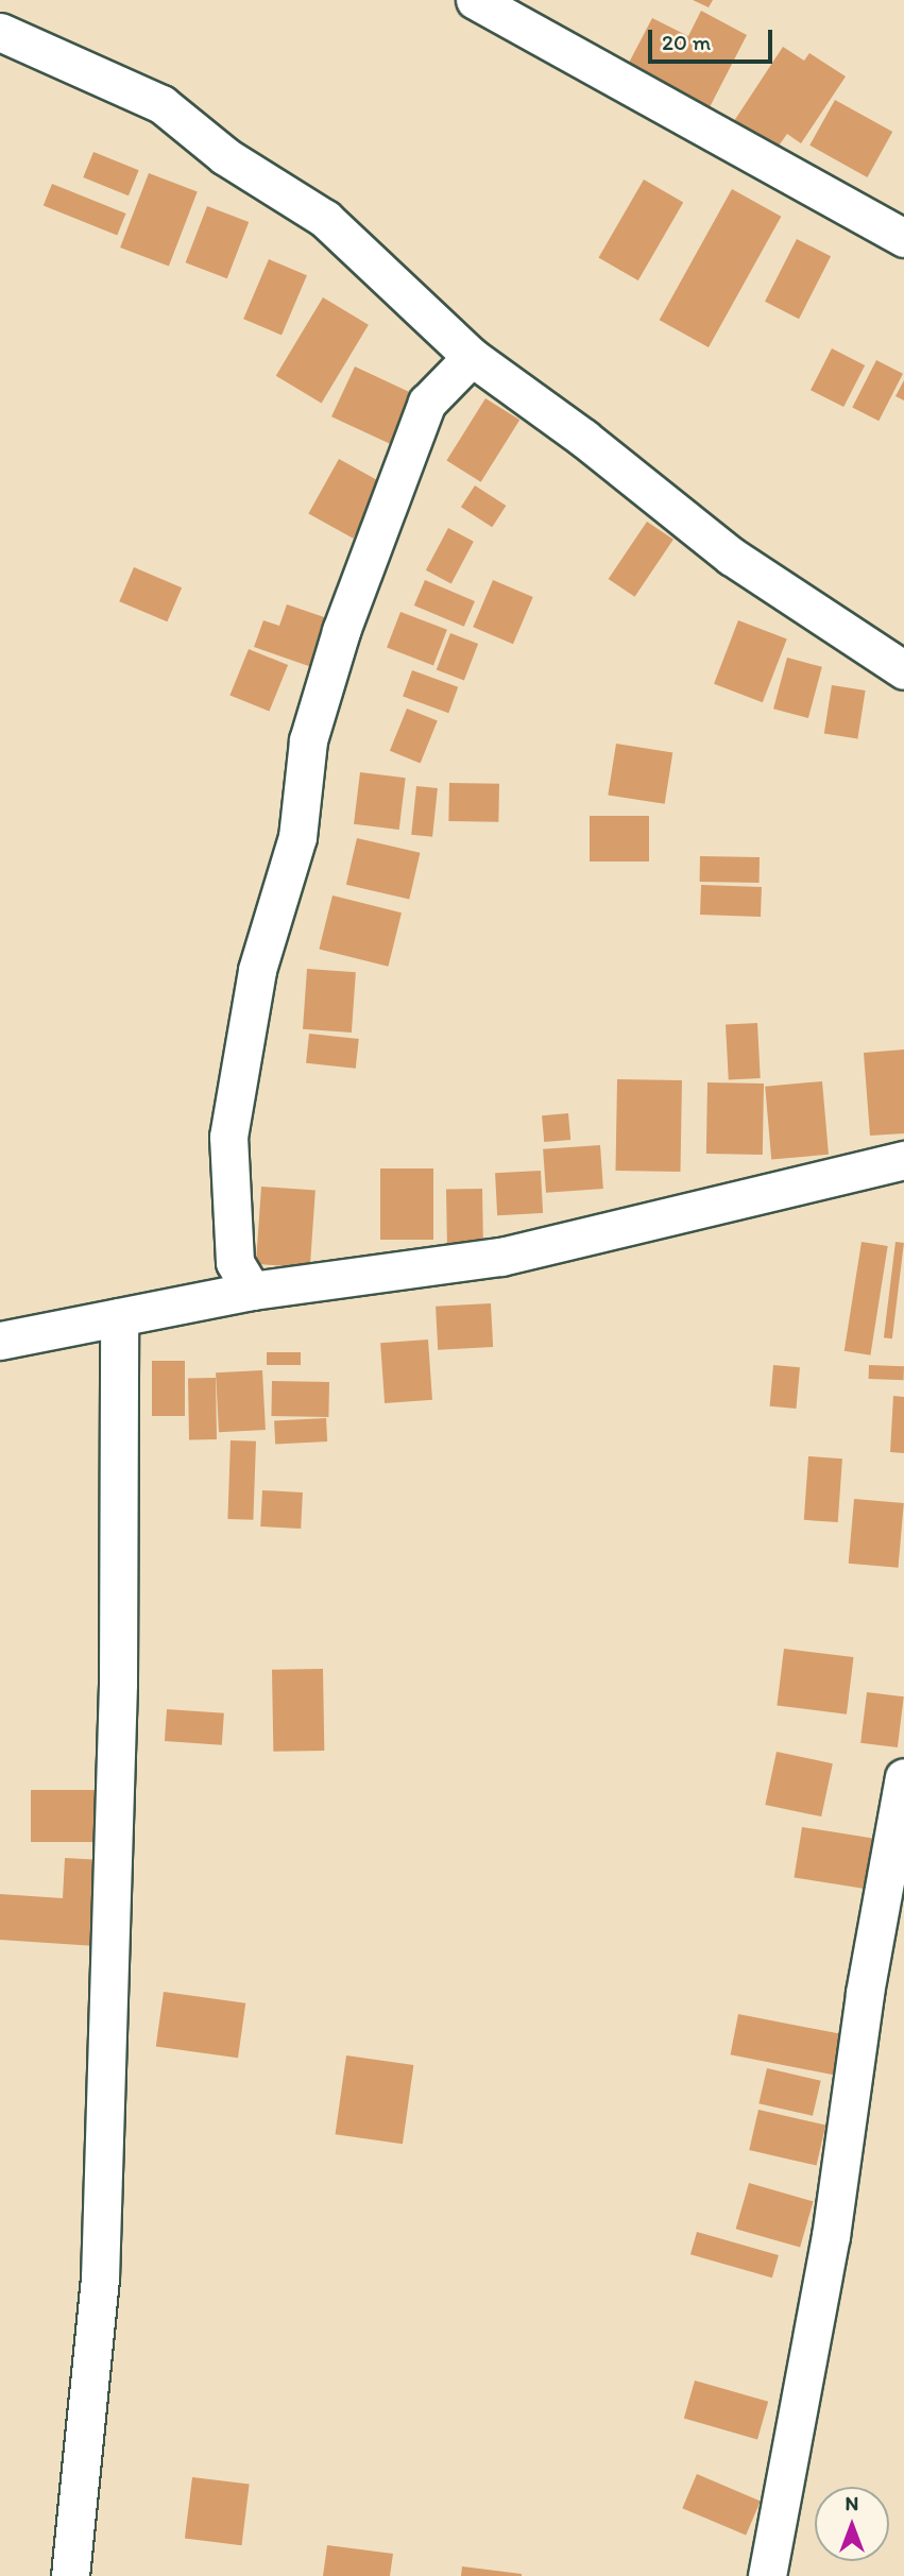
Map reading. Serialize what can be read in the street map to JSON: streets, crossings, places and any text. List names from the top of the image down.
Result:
{
  "scale_bar": "20 m",
  "north": "top"
}
